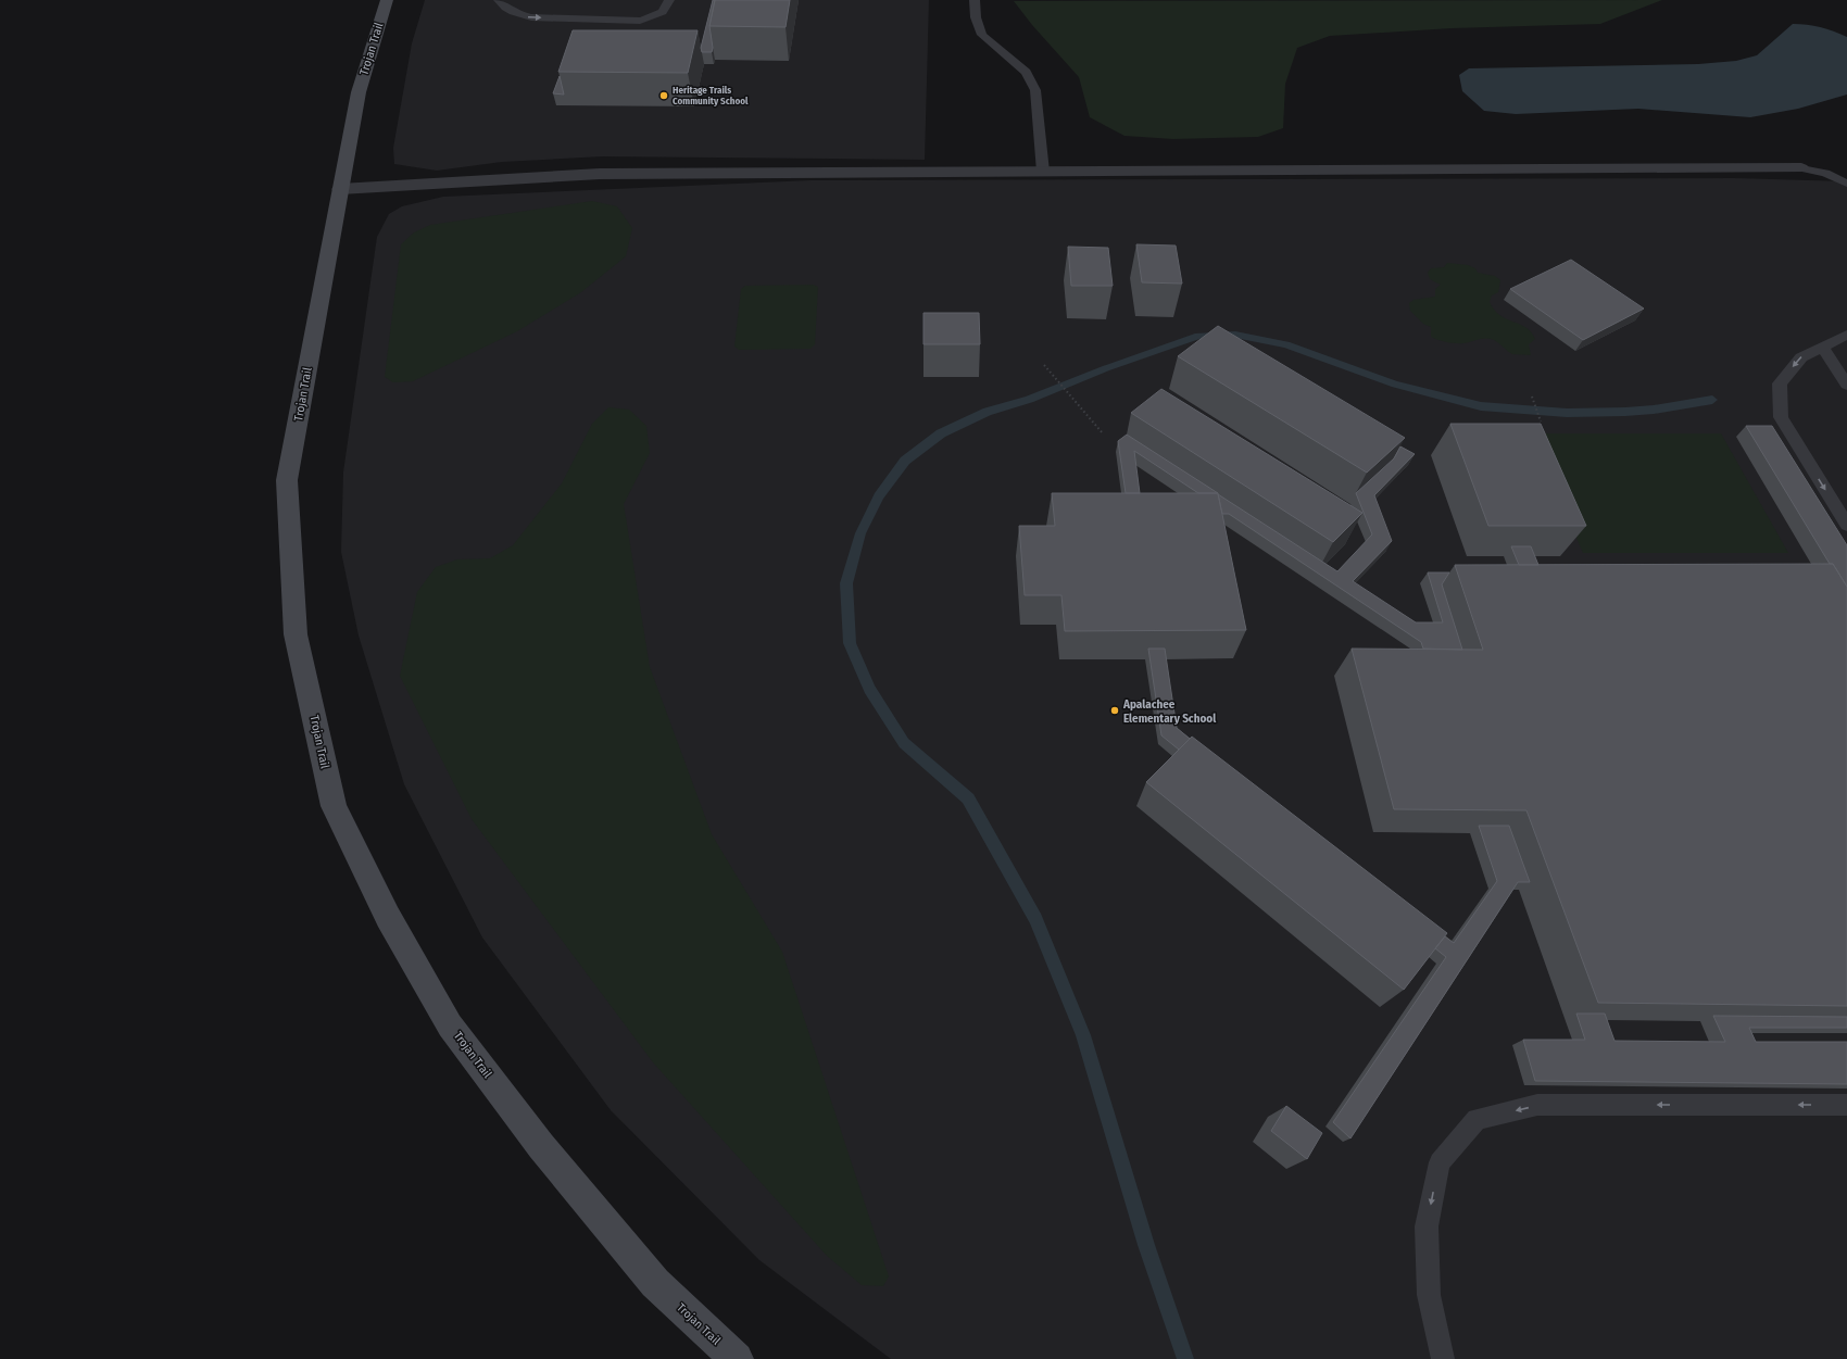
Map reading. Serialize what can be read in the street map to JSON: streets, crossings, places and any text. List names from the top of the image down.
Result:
{
  "streets": {
    "street": ["Trojan Trail"]
  },
  "places": ["Heritage Trails Community School", "Apalachee Elementary School"]
}
